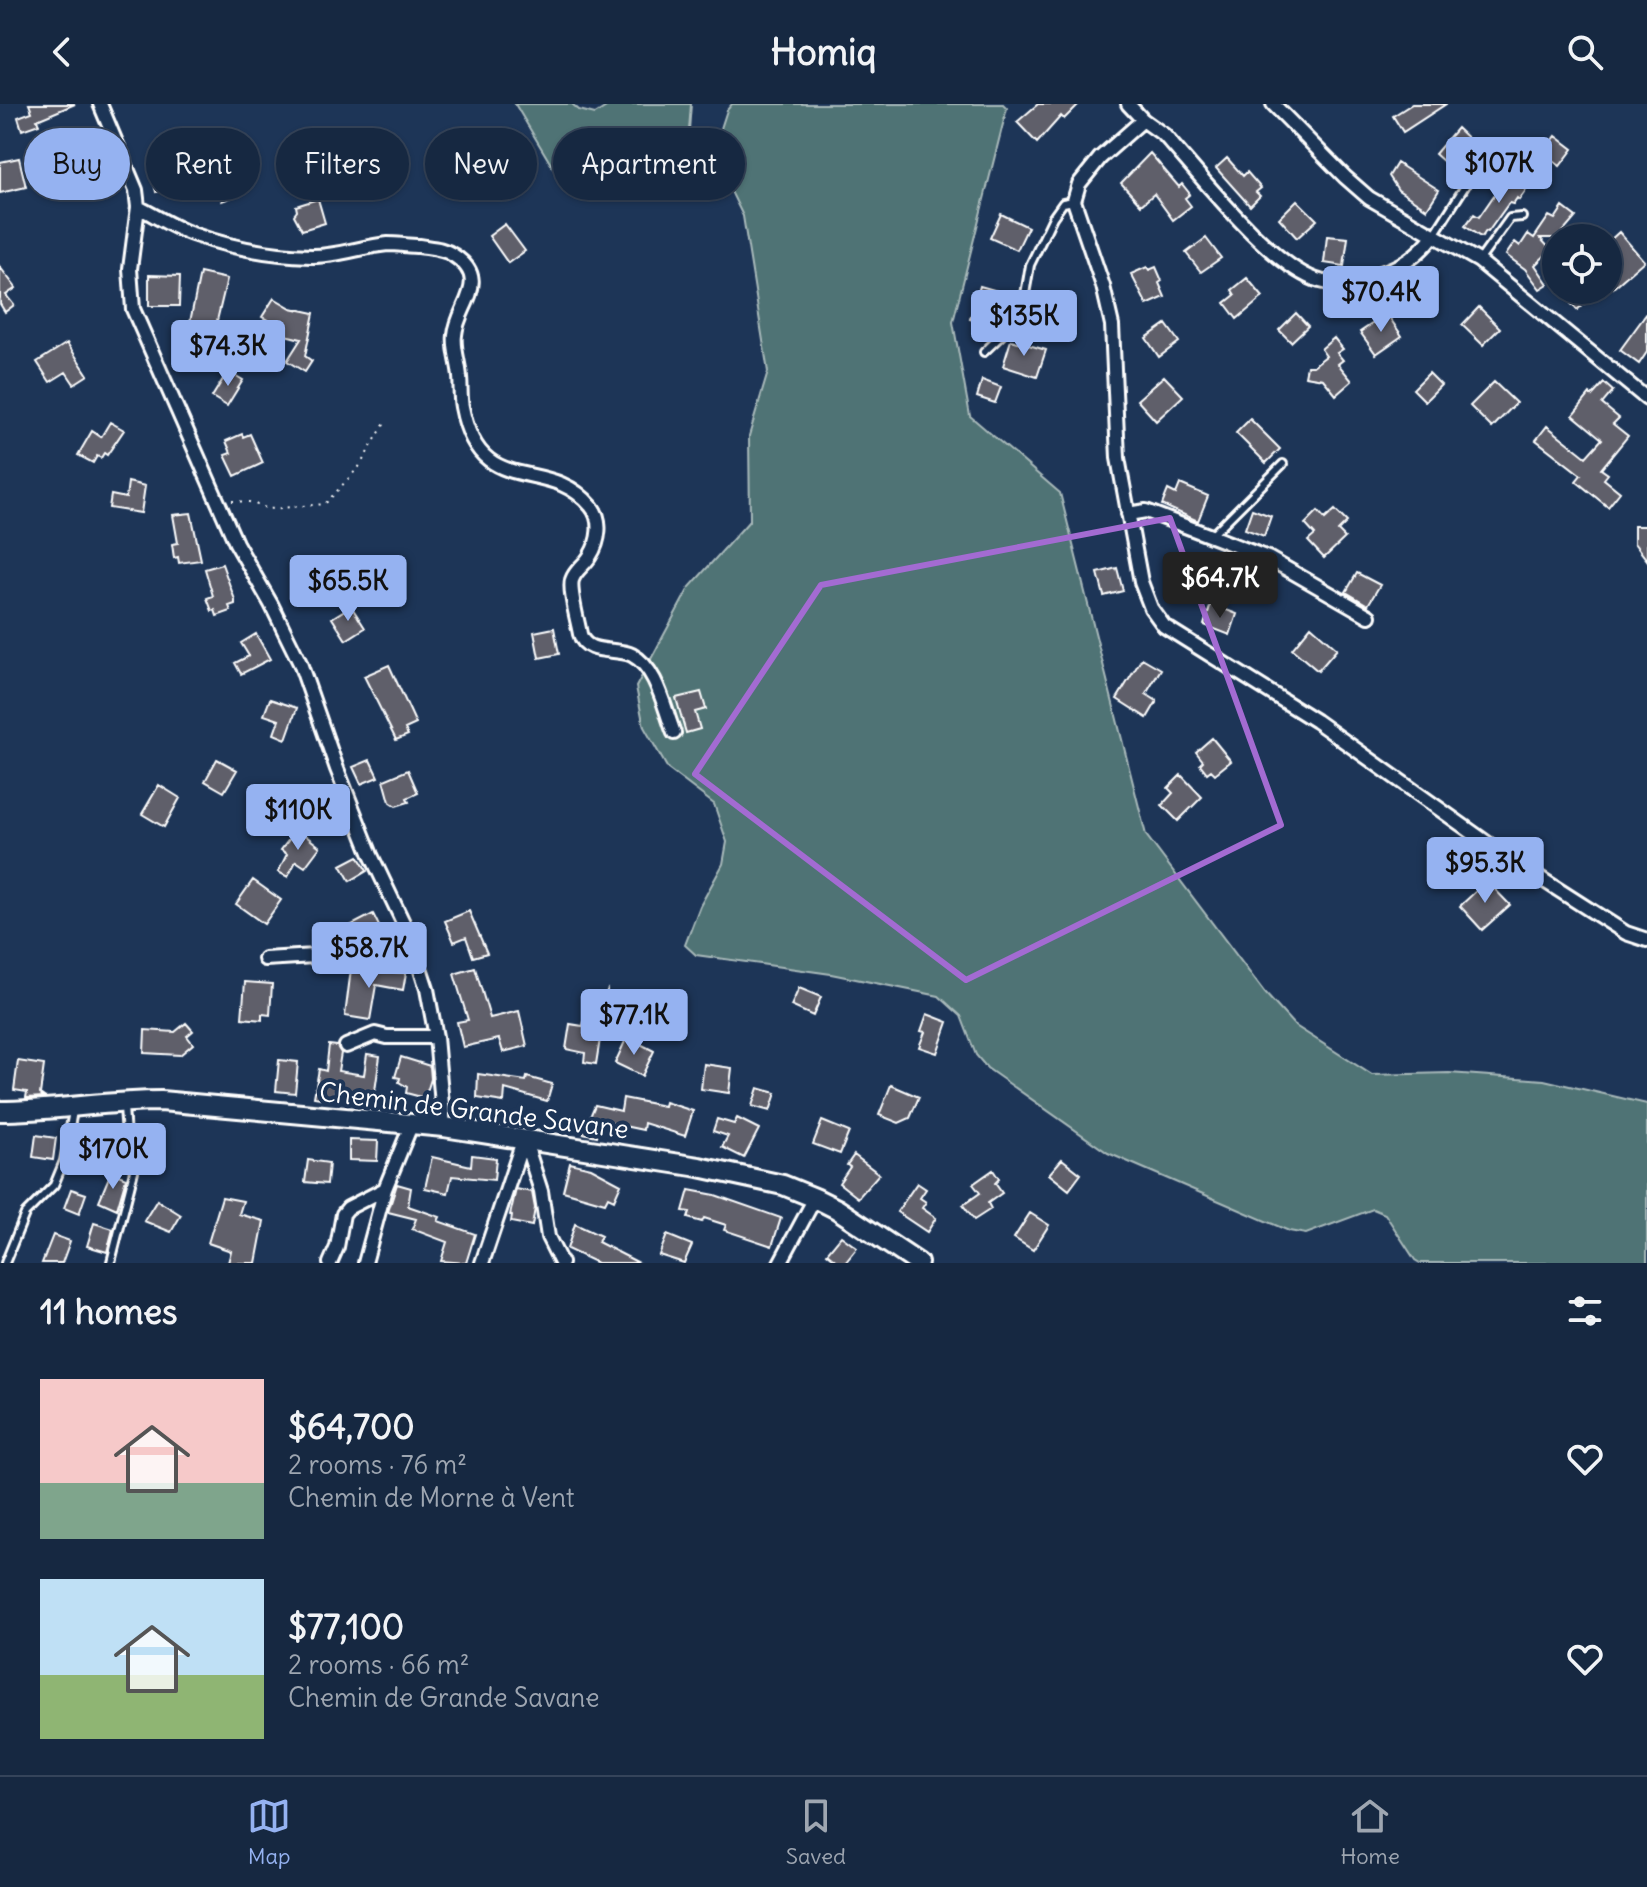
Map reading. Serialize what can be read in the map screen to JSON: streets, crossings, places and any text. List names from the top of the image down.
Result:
{
  "streets": {
    "street": ["Chemin de Grande Savane"]
  },
  "page": {
    "header": "Homiq",
    "chip": [
      "Buy",
      "Rent",
      "Filters",
      "New",
      "Apartment"
    ],
    "price": [
      "$107K",
      "$70.4K",
      "$135K",
      "$74.3K",
      "$64.7K",
      "$65.5K",
      "$110K",
      "$95.3K",
      "$58.7K",
      "$77.1K",
      "$170K"
    ],
    "heading": "11 homes",
    "list": [
      {
        "name": "$64,700",
        "note": "2 rooms · 76 m² · Chemin de Morne à Vent"
      },
      {
        "name": "$77,100",
        "note": "2 rooms · 66 m² · Chemin de Grande Savane"
      }
    ],
    "tabs": ["Map", "Saved", "Home"]
  }
}
